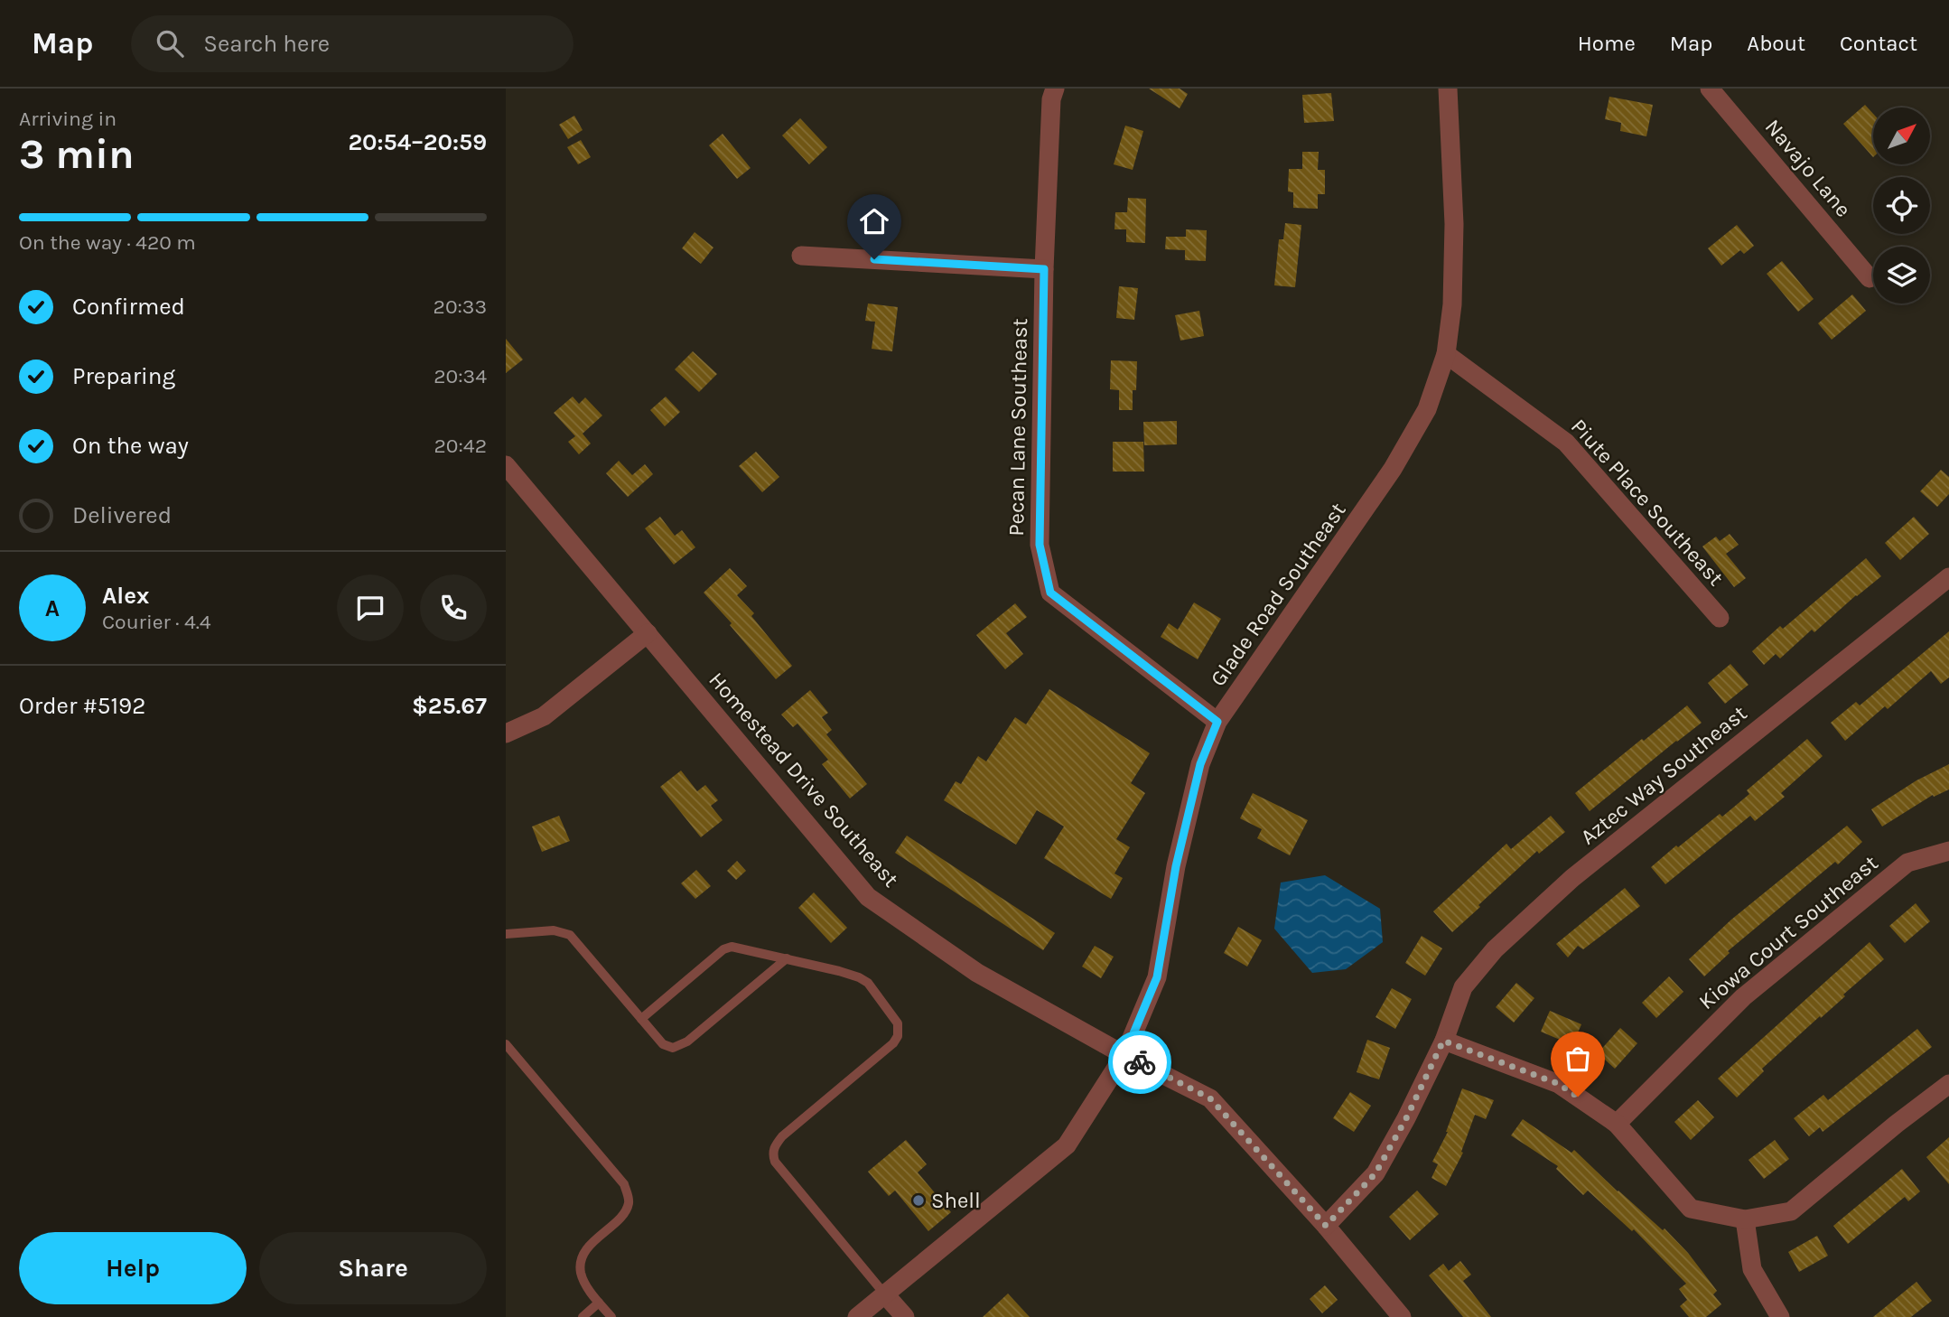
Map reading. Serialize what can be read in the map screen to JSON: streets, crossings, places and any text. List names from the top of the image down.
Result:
{
  "streets": {
    "street": [
      "Navajo Lane",
      "Pecan Lane Southeast",
      "Piute Place Southeast",
      "Glade Road Southeast",
      "Aztec Way Southeast",
      "Homestead Drive Southeast",
      "Kiowa Court Southeast"
    ]
  },
  "crossings": [
    ["Pecan Lane Southeast", "Glade Road Southeast"],
    ["Piute Place Southeast", "Glade Road Southeast"],
    ["Glade Road Southeast", "Homestead Drive Southeast"],
    ["Aztec Way Southeast", "Homestead Drive Southeast"]
  ],
  "places": ["Shell"],
  "north": "top right",
  "page": {
    "header": "Map",
    "search": "Search here",
    "nav": [
      "Home",
      "Map",
      "About",
      "Contact"
    ],
    "heading": ["3 min", "Arriving in", "20:54–20:59"],
    "panel": [
      "Alex",
      "Courier · 4.4",
      "Order #5192",
      "$25.67"
    ],
    "bar": "On the way · 420 m",
    "list": [
      ["Confirmed", "20:33"],
      ["Preparing", "20:34"],
      ["On the way", "20:42"],
      "Delivered"
    ],
    "round": "A",
    "buttons": ["Help", "Share"]
  }
}
